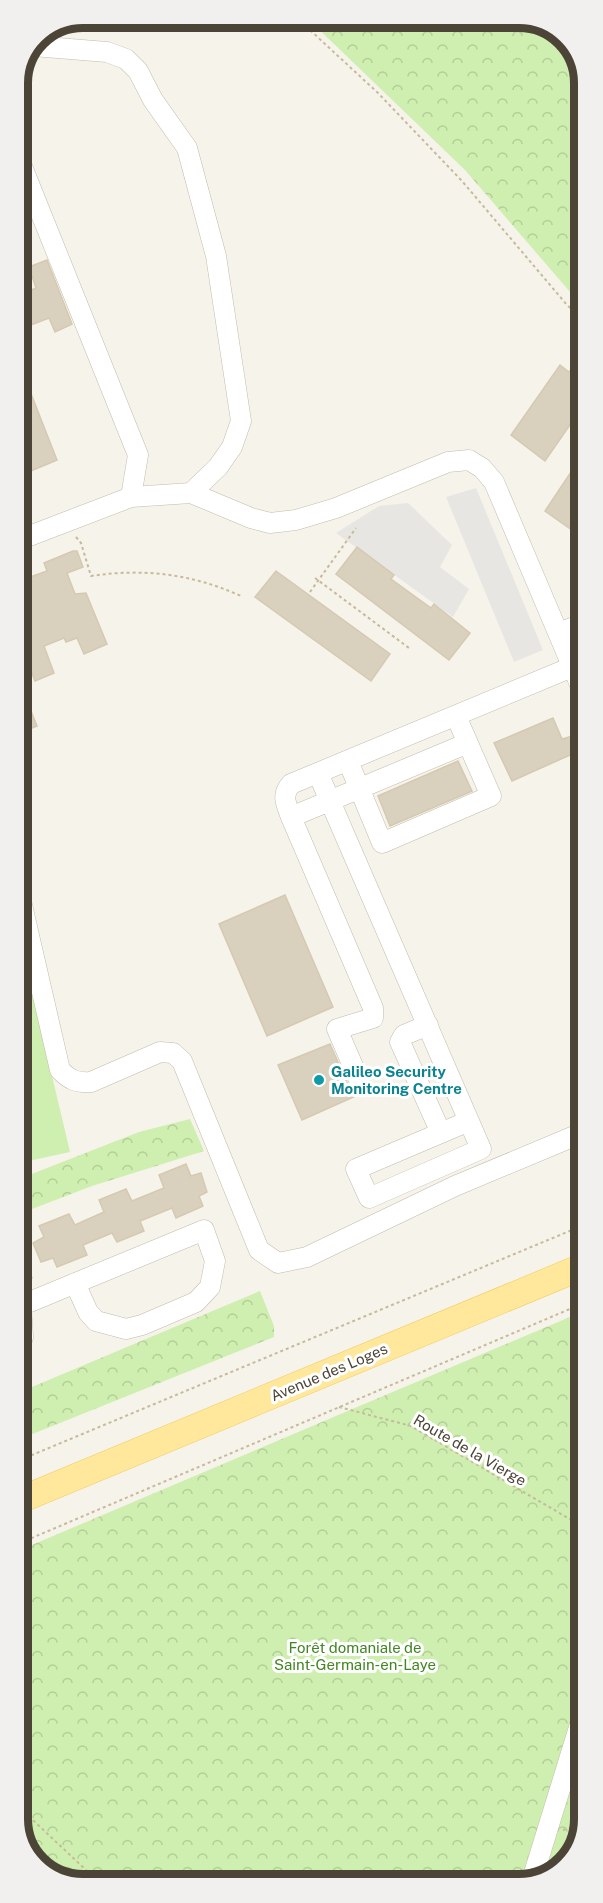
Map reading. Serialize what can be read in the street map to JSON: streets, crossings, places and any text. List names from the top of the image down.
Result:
{
  "streets": {
    "main road": ["Avenue des Loges"],
    "path": ["Route de la Vierge"]
  },
  "parks": ["Forêt domaniale de Saint-Germain-en-Laye"],
  "places": ["Galileo Security Monitoring Centre"]
}
